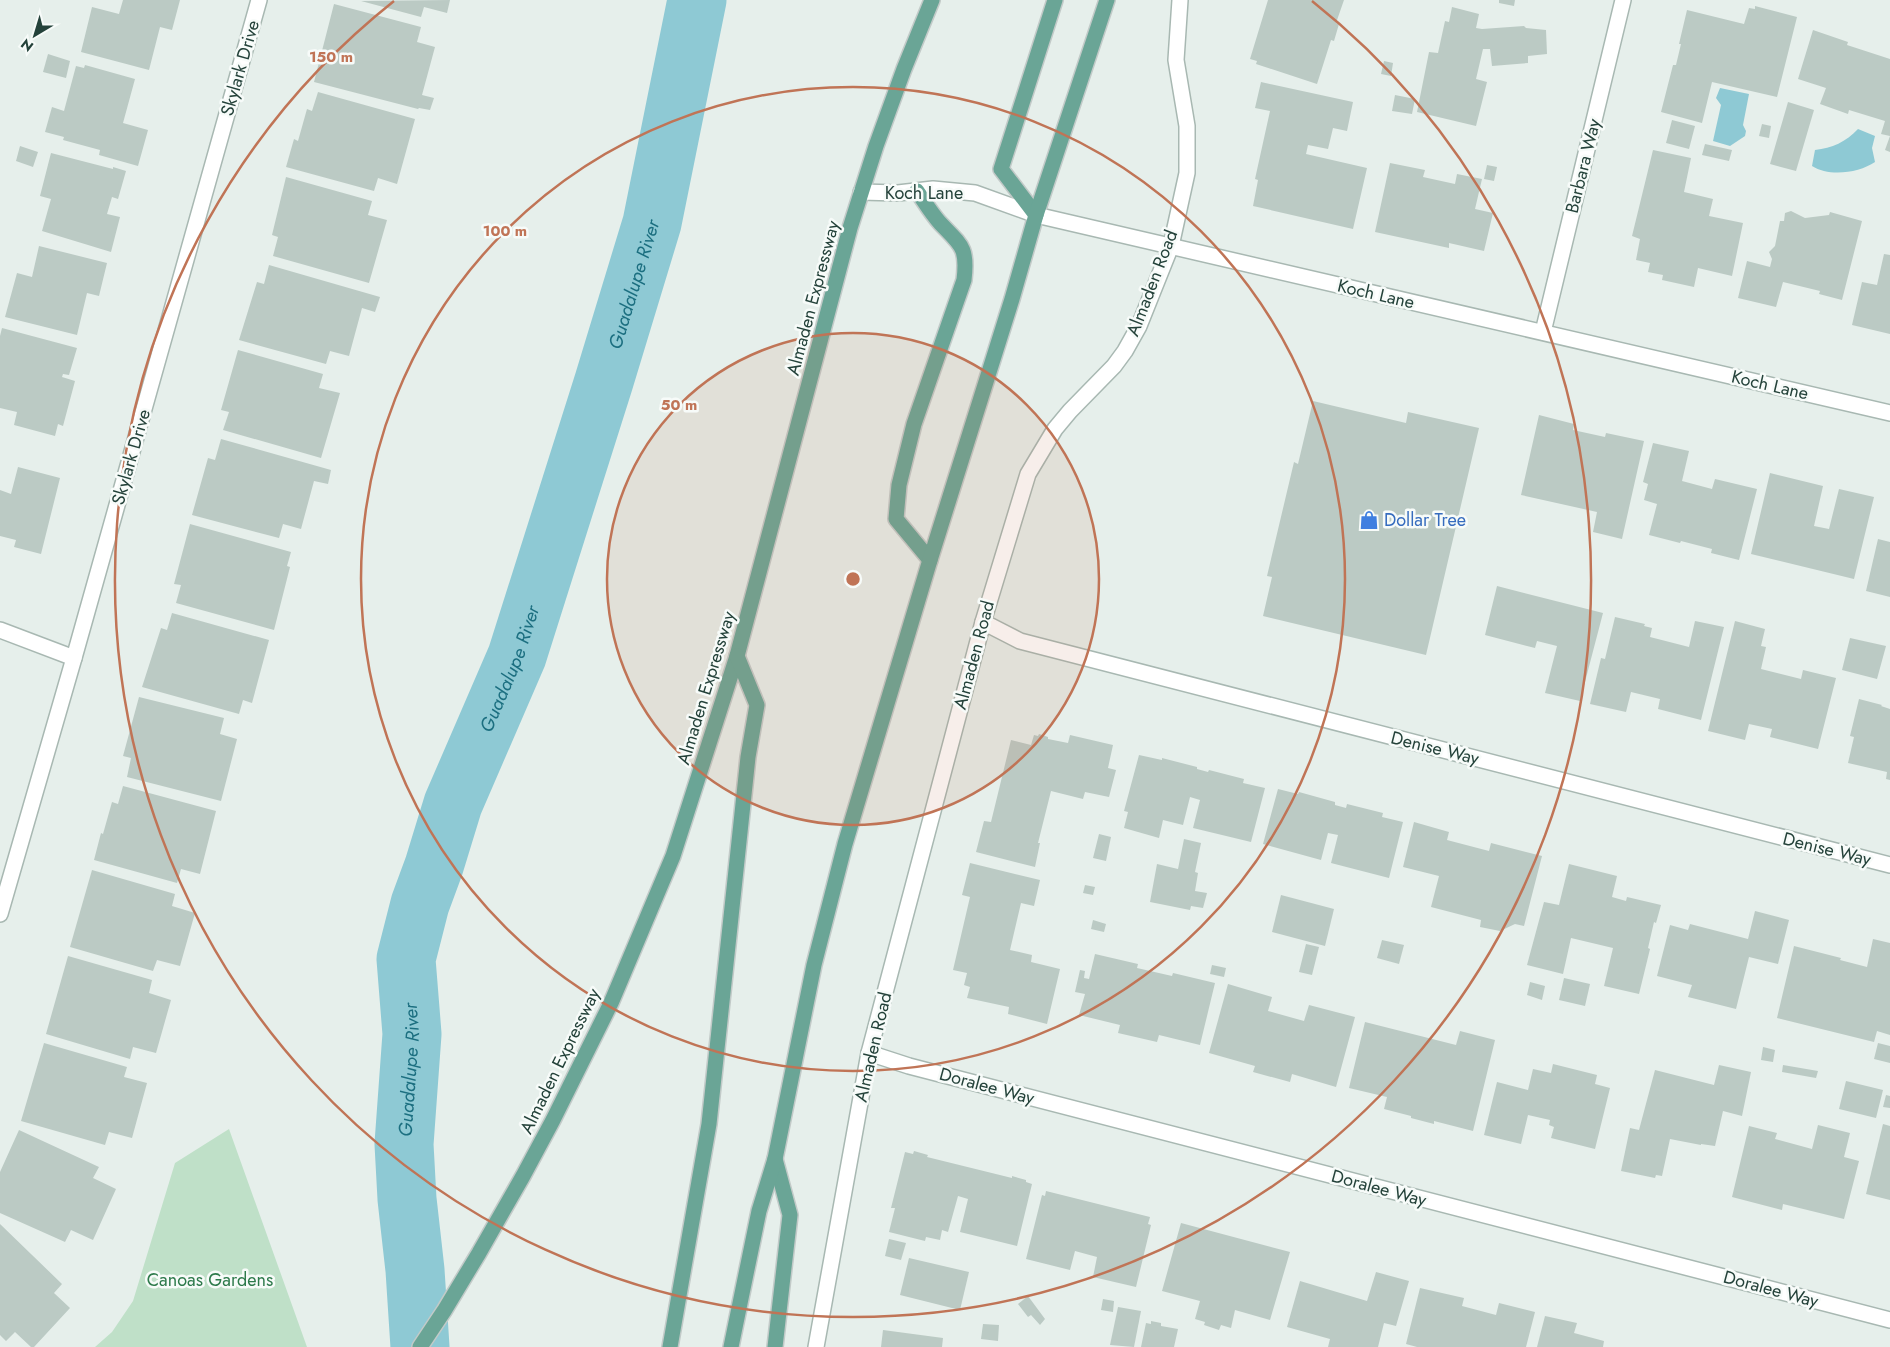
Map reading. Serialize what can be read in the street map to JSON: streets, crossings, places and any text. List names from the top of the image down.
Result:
{
  "streets": {
    "main road": ["Almaden Expressway"],
    "street": [
      "Skylark Drive",
      "Barbara Way",
      "Koch Lane",
      "Almaden Road",
      "Denise Way",
      "Doralee Way"
    ]
  },
  "crossings": [
    ["Barbara Way", "Koch Lane"],
    ["Koch Lane", "Almaden Road"],
    ["Koch Lane", "Almaden Expressway"],
    ["Almaden Road", "Denise Way"],
    ["Almaden Road", "Doralee Way"]
  ],
  "water": ["Guadalupe River"],
  "parks": ["Canoas Gardens"],
  "places": {
    "shop": ["Dollar Tree"]
  },
  "north": "bottom left",
  "rings": ["150 m", "100 m", "50 m"]
}
